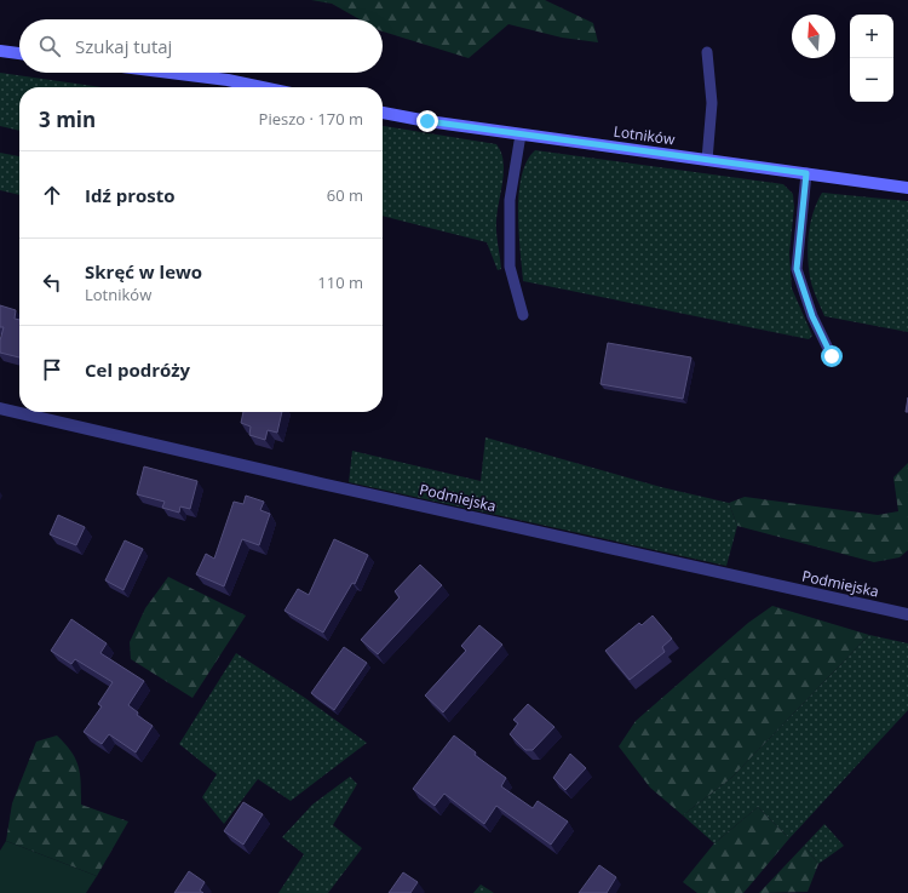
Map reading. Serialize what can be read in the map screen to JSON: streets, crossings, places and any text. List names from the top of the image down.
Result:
{
  "streets": {
    "street": ["Lotników", "Podmiejska"]
  },
  "north": "top",
  "page": {
    "map_buttons": ["+", "−"],
    "search": "Szukaj tutaj",
    "heading": ["3 min", "Pieszo · 170 m"],
    "list": [
      ["Idź prosto", "60 m"],
      ["Skręć w lewo", "Lotników", "110 m"],
      "Cel podróży"
    ]
  }
}
